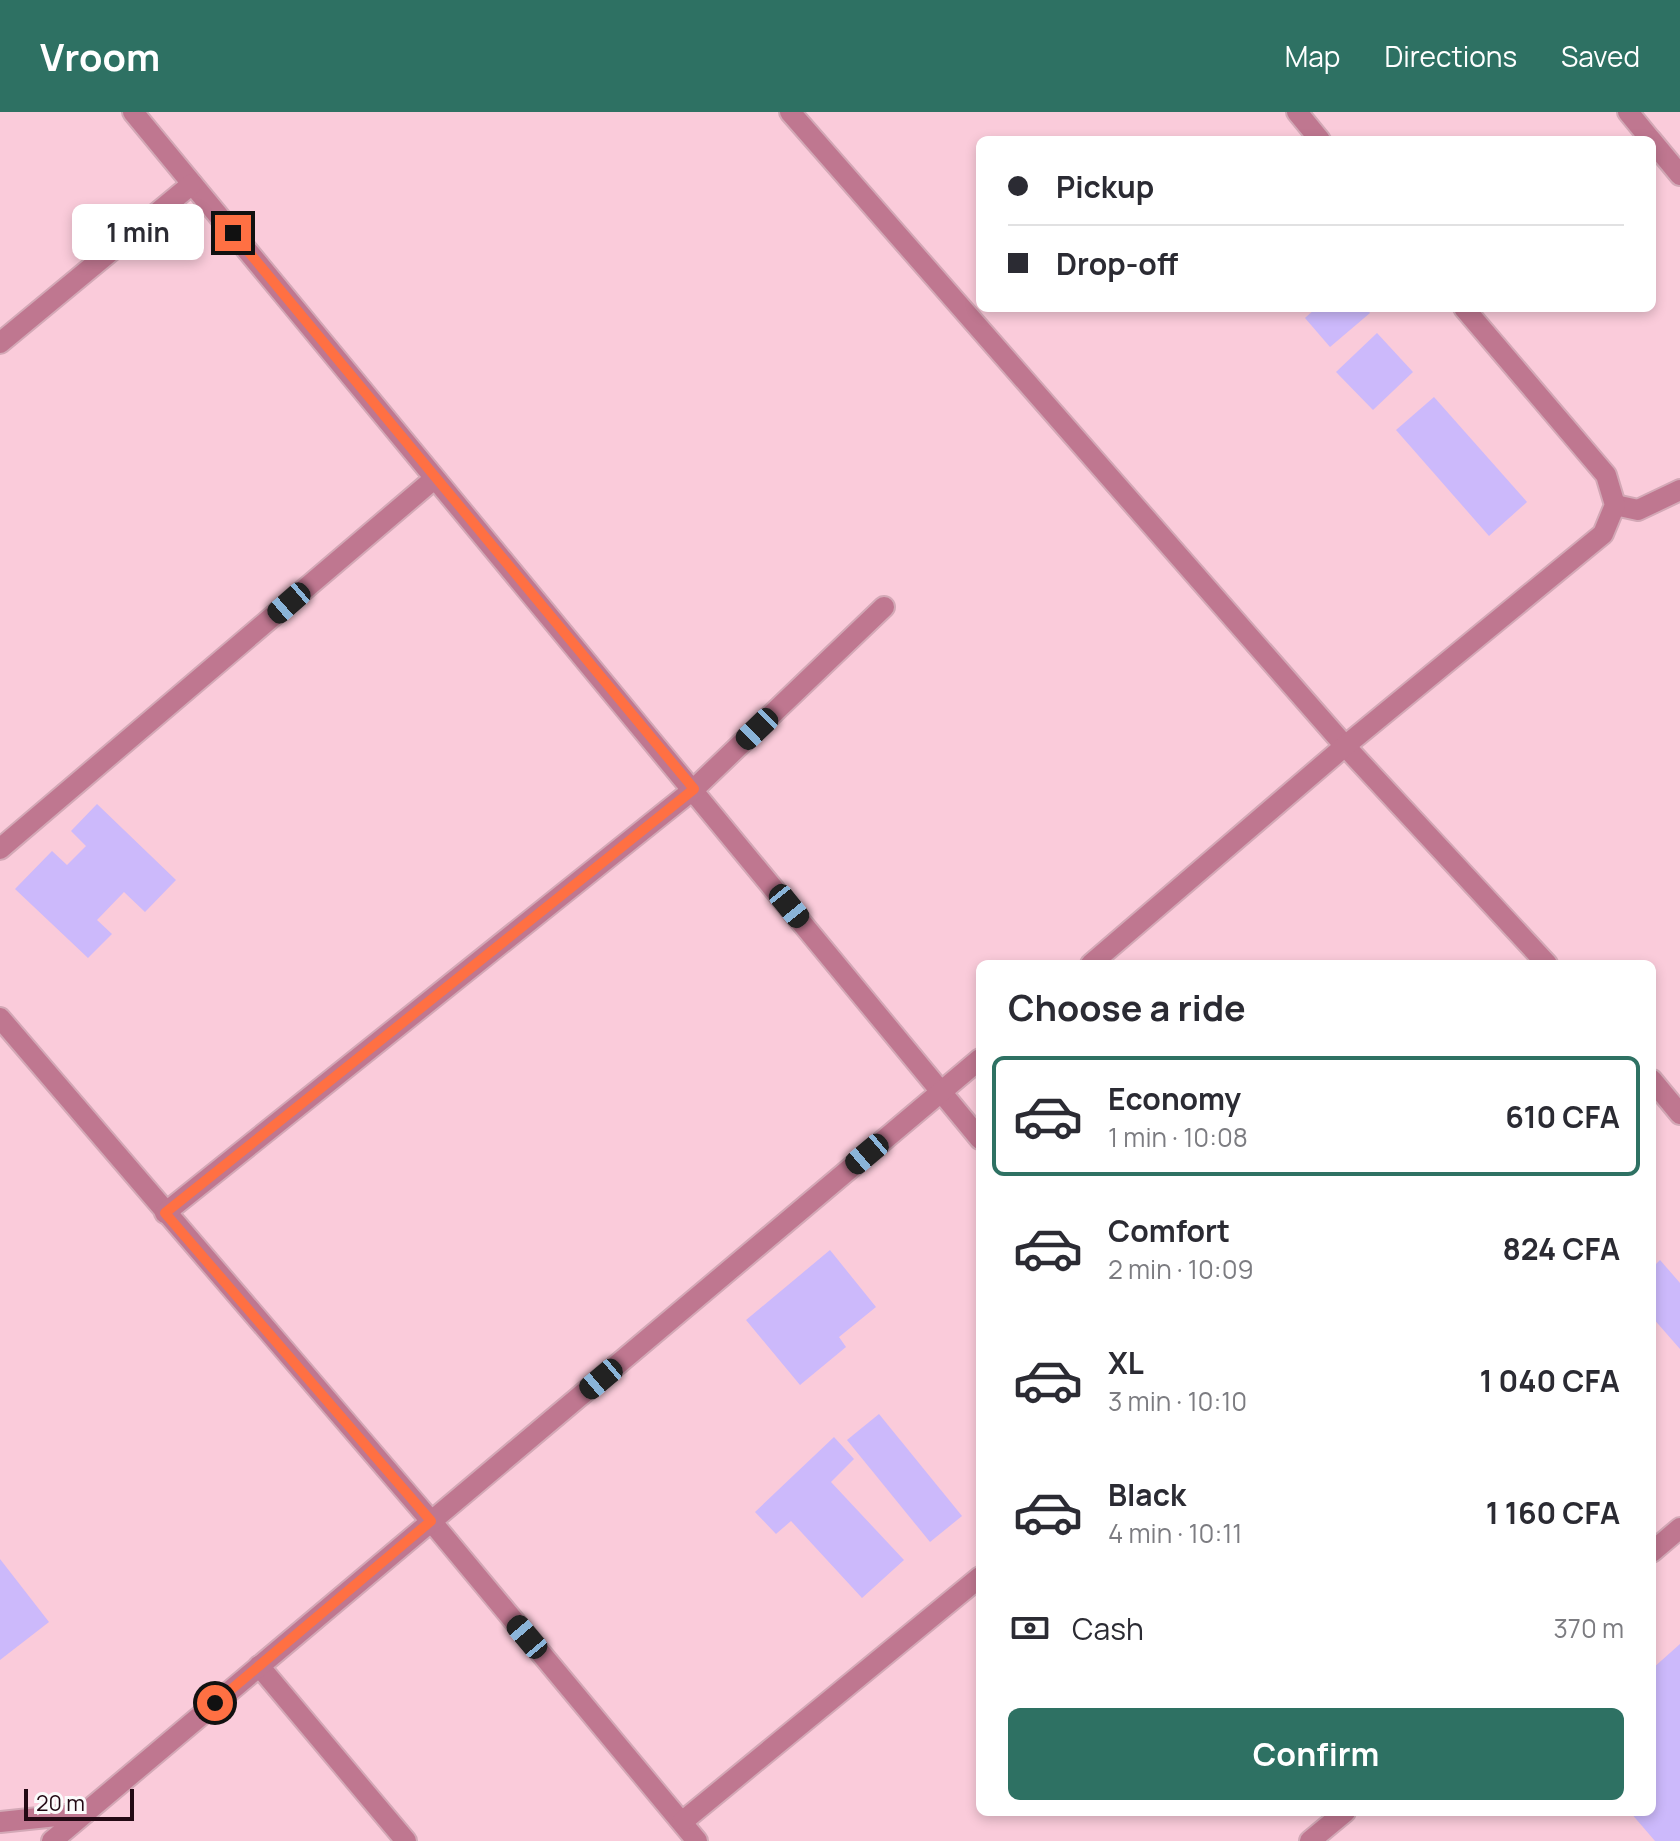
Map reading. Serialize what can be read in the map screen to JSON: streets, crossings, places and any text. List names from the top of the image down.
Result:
{
  "scale_bar": "20 m",
  "page": {
    "header": "Vroom",
    "nav": ["Map", "Directions", "Saved"],
    "banner": ["Pickup", "Drop-off"],
    "bubble": "1 min",
    "heading": "Choose a ride",
    "list": [
      {
        "name": "Economy",
        "note": "1 min · 10:08",
        "value": "610 CFA"
      },
      {
        "name": "Comfort",
        "note": "2 min · 10:09",
        "value": "824 CFA"
      },
      {
        "name": "XL",
        "note": "3 min · 10:10",
        "value": "1 040 CFA"
      },
      {
        "name": "Black",
        "note": "4 min · 10:11",
        "value": "1 160 CFA"
      }
    ],
    "pay": ["Cash", "370 m"],
    "buttons": "Confirm",
    "scale": "20 m"
  }
}
